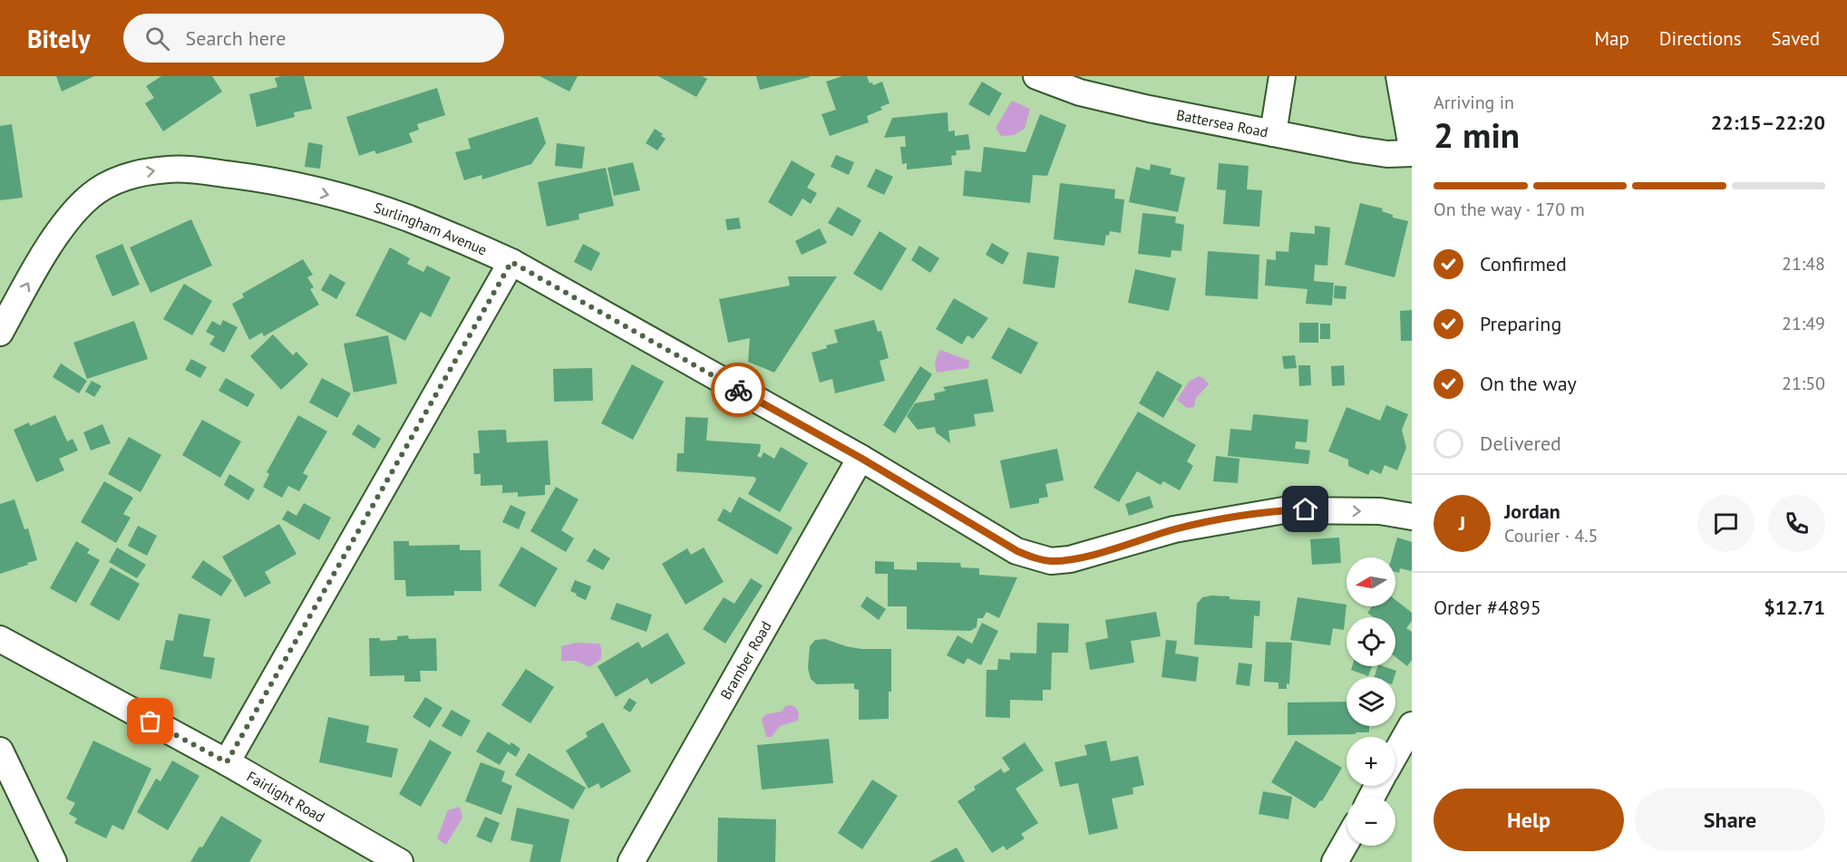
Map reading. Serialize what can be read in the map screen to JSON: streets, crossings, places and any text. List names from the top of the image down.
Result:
{
  "streets": {
    "street": [
      "Battersea Road",
      "Surlingham Avenue",
      "Bramber Road",
      "Fairlight Road"
    ]
  },
  "crossings": [
    ["Surlingham Avenue", "Bramber Road"]
  ],
  "one_way": ["Surlingham Avenue"],
  "north": "left",
  "page": {
    "header": "Bitely",
    "search": "Search here",
    "nav": ["Map", "Directions", "Saved"],
    "heading": ["2 min", "Arriving in", "22:15–22:20"],
    "panel": [
      "Jordan",
      "Courier · 4.5",
      "Order #4895",
      "$12.71"
    ],
    "bar": "On the way · 170 m",
    "list": [
      ["Confirmed", "21:48"],
      ["Preparing", "21:49"],
      ["On the way", "21:50"],
      "Delivered"
    ],
    "round": "J",
    "map_buttons": ["+", "−"],
    "buttons": ["Help", "Share"]
  }
}
